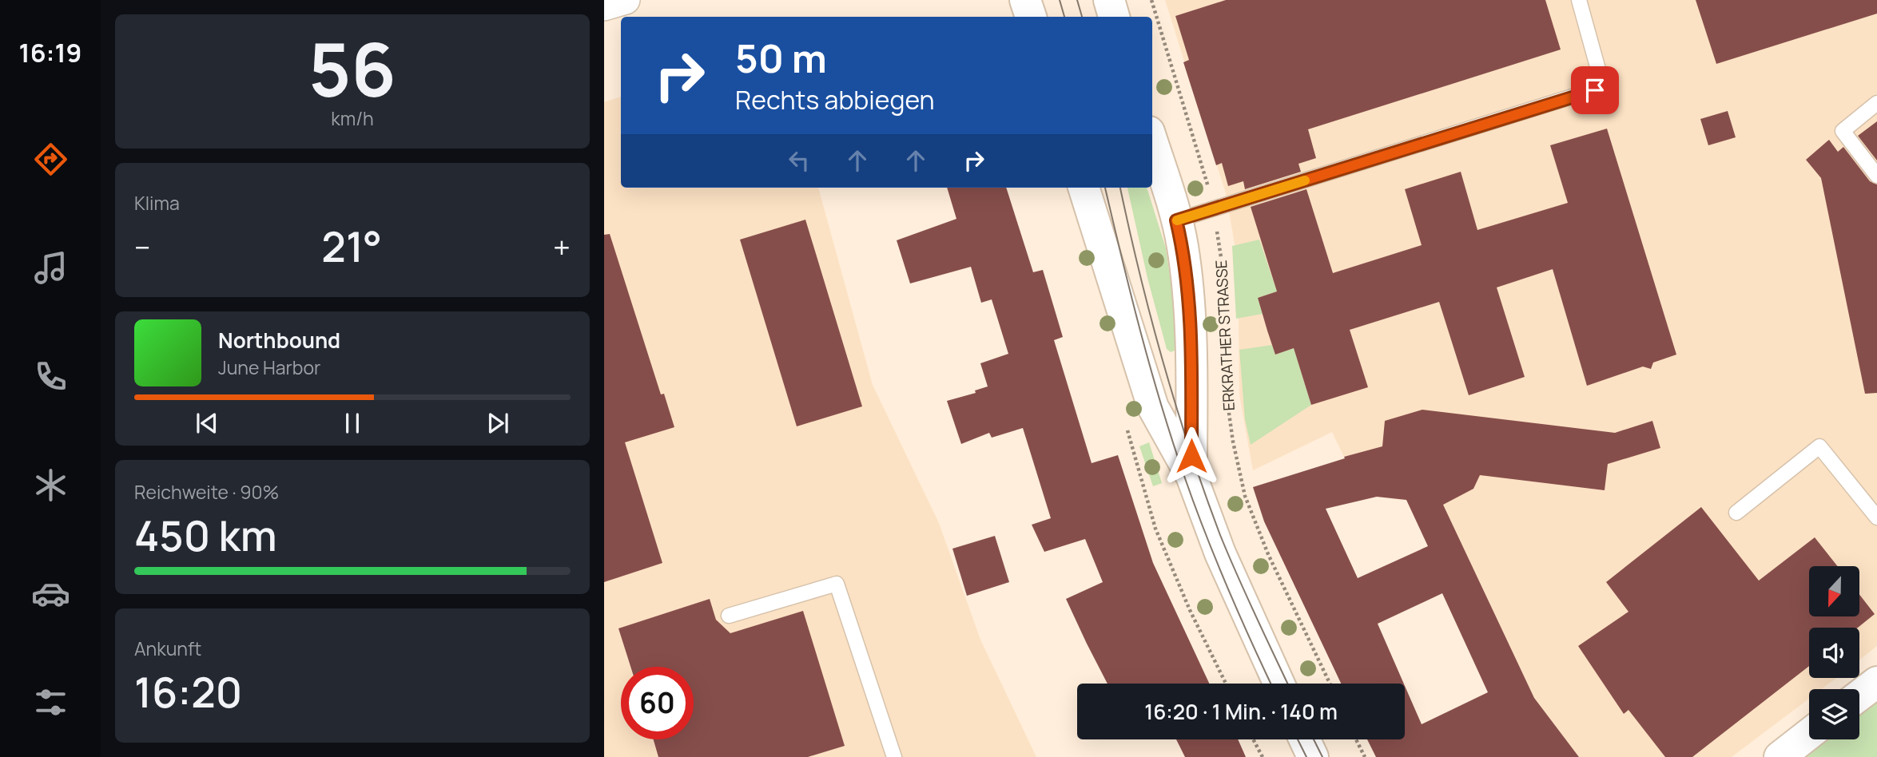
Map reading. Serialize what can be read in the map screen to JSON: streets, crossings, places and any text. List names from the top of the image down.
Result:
{
  "streets": {
    "path": ["ERKRATHER STRASSE"]
  },
  "north": "bottom",
  "page": {
    "tabs": "16:19",
    "tile": [
      ["56", "km/h"],
      "Klima",
      ["Reichweite · 90%", "450 km"],
      ["Ankunft", "16:20"]
    ],
    "turn": ["50 m", "Rechts abbiegen"],
    "heat": ["−", "21°", "+"],
    "song": ["Northbound", "June Harbor"],
    "limit": "60",
    "trip": "16:20 · 1 Min. · 140 m"
  }
}
